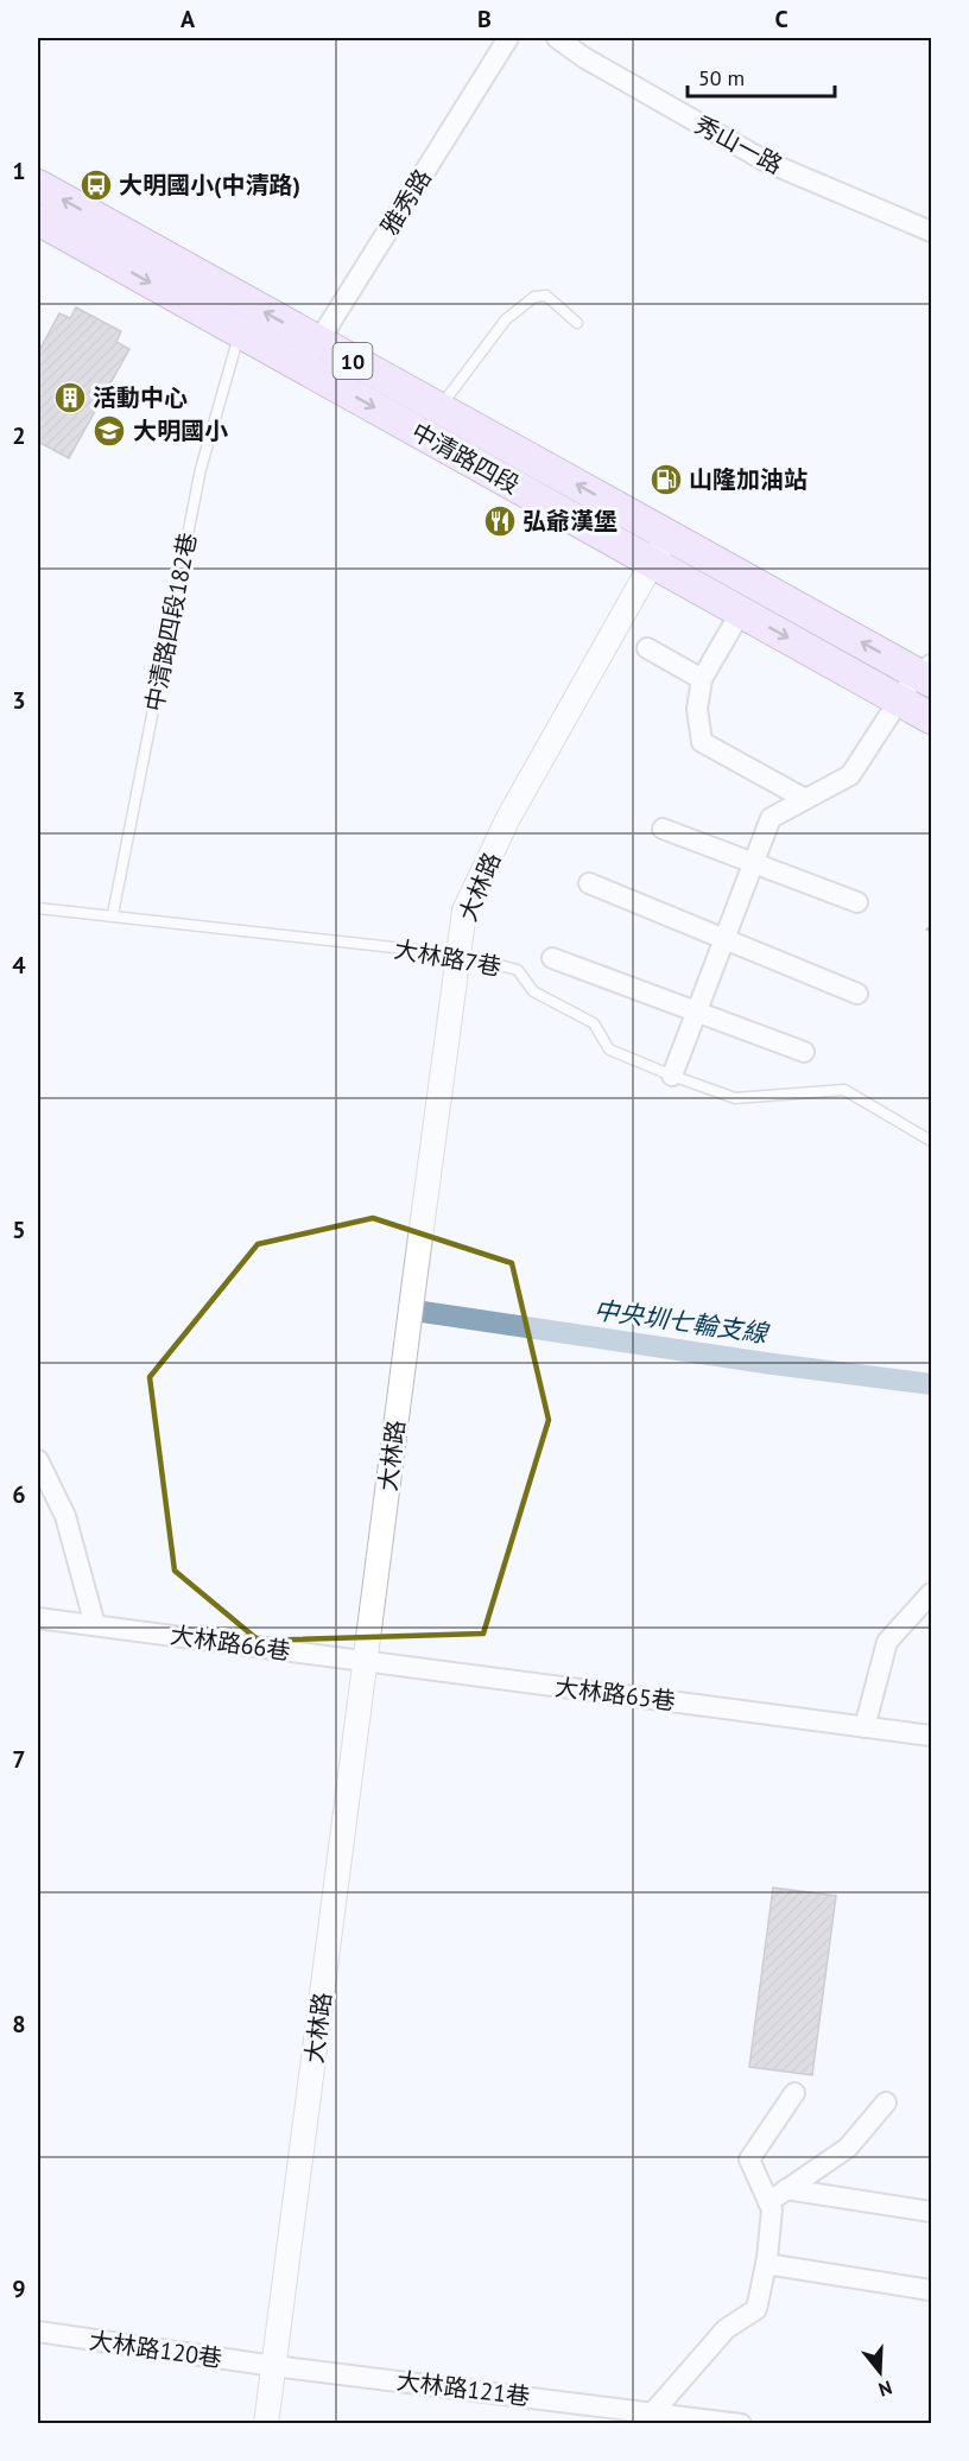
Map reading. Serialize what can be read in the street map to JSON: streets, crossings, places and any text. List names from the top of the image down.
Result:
{
  "streets": {
    "main road": ["10", "中清路四段"],
    "street": [
      "秀山一路",
      "雅秀路",
      "大林路",
      "大林路66巷",
      "大林路65巷",
      "大林路120巷",
      "大林路121巷"
    ],
    "lane": ["中清路四段182巷", "大林路7巷"]
  },
  "crossings": [
    ["雅秀路", "中清路四段"],
    ["中清路四段", "中清路四段182巷"],
    ["中清路四段", "大林路"],
    ["中清路四段182巷", "大林路7巷"],
    ["大林路", "大林路7巷"],
    ["大林路", "大林路66巷"],
    ["大林路", "大林路65巷"],
    ["大林路", "大林路120巷"],
    ["大林路", "大林路121巷"],
    ["大林路66巷", "大林路65巷"],
    ["大林路120巷", "大林路121巷"]
  ],
  "water": ["中央圳七輪支線"],
  "places": {
    "bus stop": ["大明國小(中清路)"],
    "building": ["活動中心"],
    "school or university": ["大明國小"],
    "fuel station": ["山隆加油站"],
    "restaurant": ["弘爺漢堡"]
  },
  "scale_bar": "50 m",
  "north": "bottom",
  "grid": {
    "columns": ["A", "B", "C"],
    "rows": [
      "1",
      "2",
      "3",
      "4",
      "5",
      "6",
      "7",
      "8",
      "9"
    ]
  }
}
